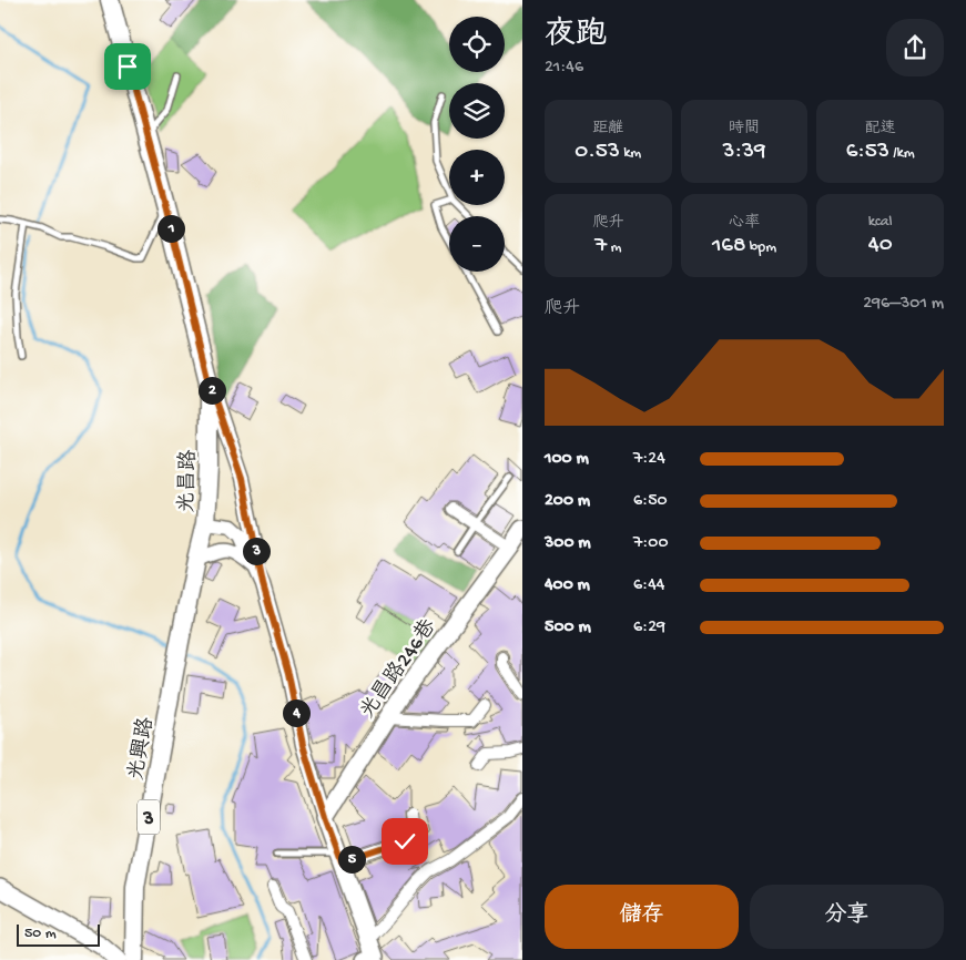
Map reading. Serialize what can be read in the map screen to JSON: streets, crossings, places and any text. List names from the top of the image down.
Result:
{
  "streets": {
    "main road": [
      "光昌路",
      "光昌路246巷",
      "光興路",
      "3"
    ]
  },
  "crossings": [
    ["光昌路", "光昌路246巷"],
    ["光昌路", "3"],
    ["光興路", "3"]
  ],
  "scale_bar": "50 m",
  "page": {
    "heading": ["夜跑", "21:46"],
    "map_buttons": ["+", "−"],
    "stats": [
      ["距離", "0.53 km"],
      ["時間", "3:39"],
      ["配速", "6:53 /km"],
      ["爬升", "7 m"],
      ["心率", "168 bpm"],
      ["kcal", "40"]
    ],
    "pins": [
      "1",
      "2",
      "3",
      "4",
      "5"
    ],
    "chart": ["爬升", "296–301 m"],
    "list": [
      {
        "name": "100 m",
        "note": "7:24"
      },
      {
        "name": "200 m",
        "note": "6:50"
      },
      {
        "name": "300 m",
        "note": "7:00"
      },
      {
        "name": "400 m",
        "note": "6:44"
      },
      {
        "name": "500 m",
        "note": "6:29"
      }
    ],
    "buttons": ["儲存", "分享"],
    "scale": "50 m"
  }
}
